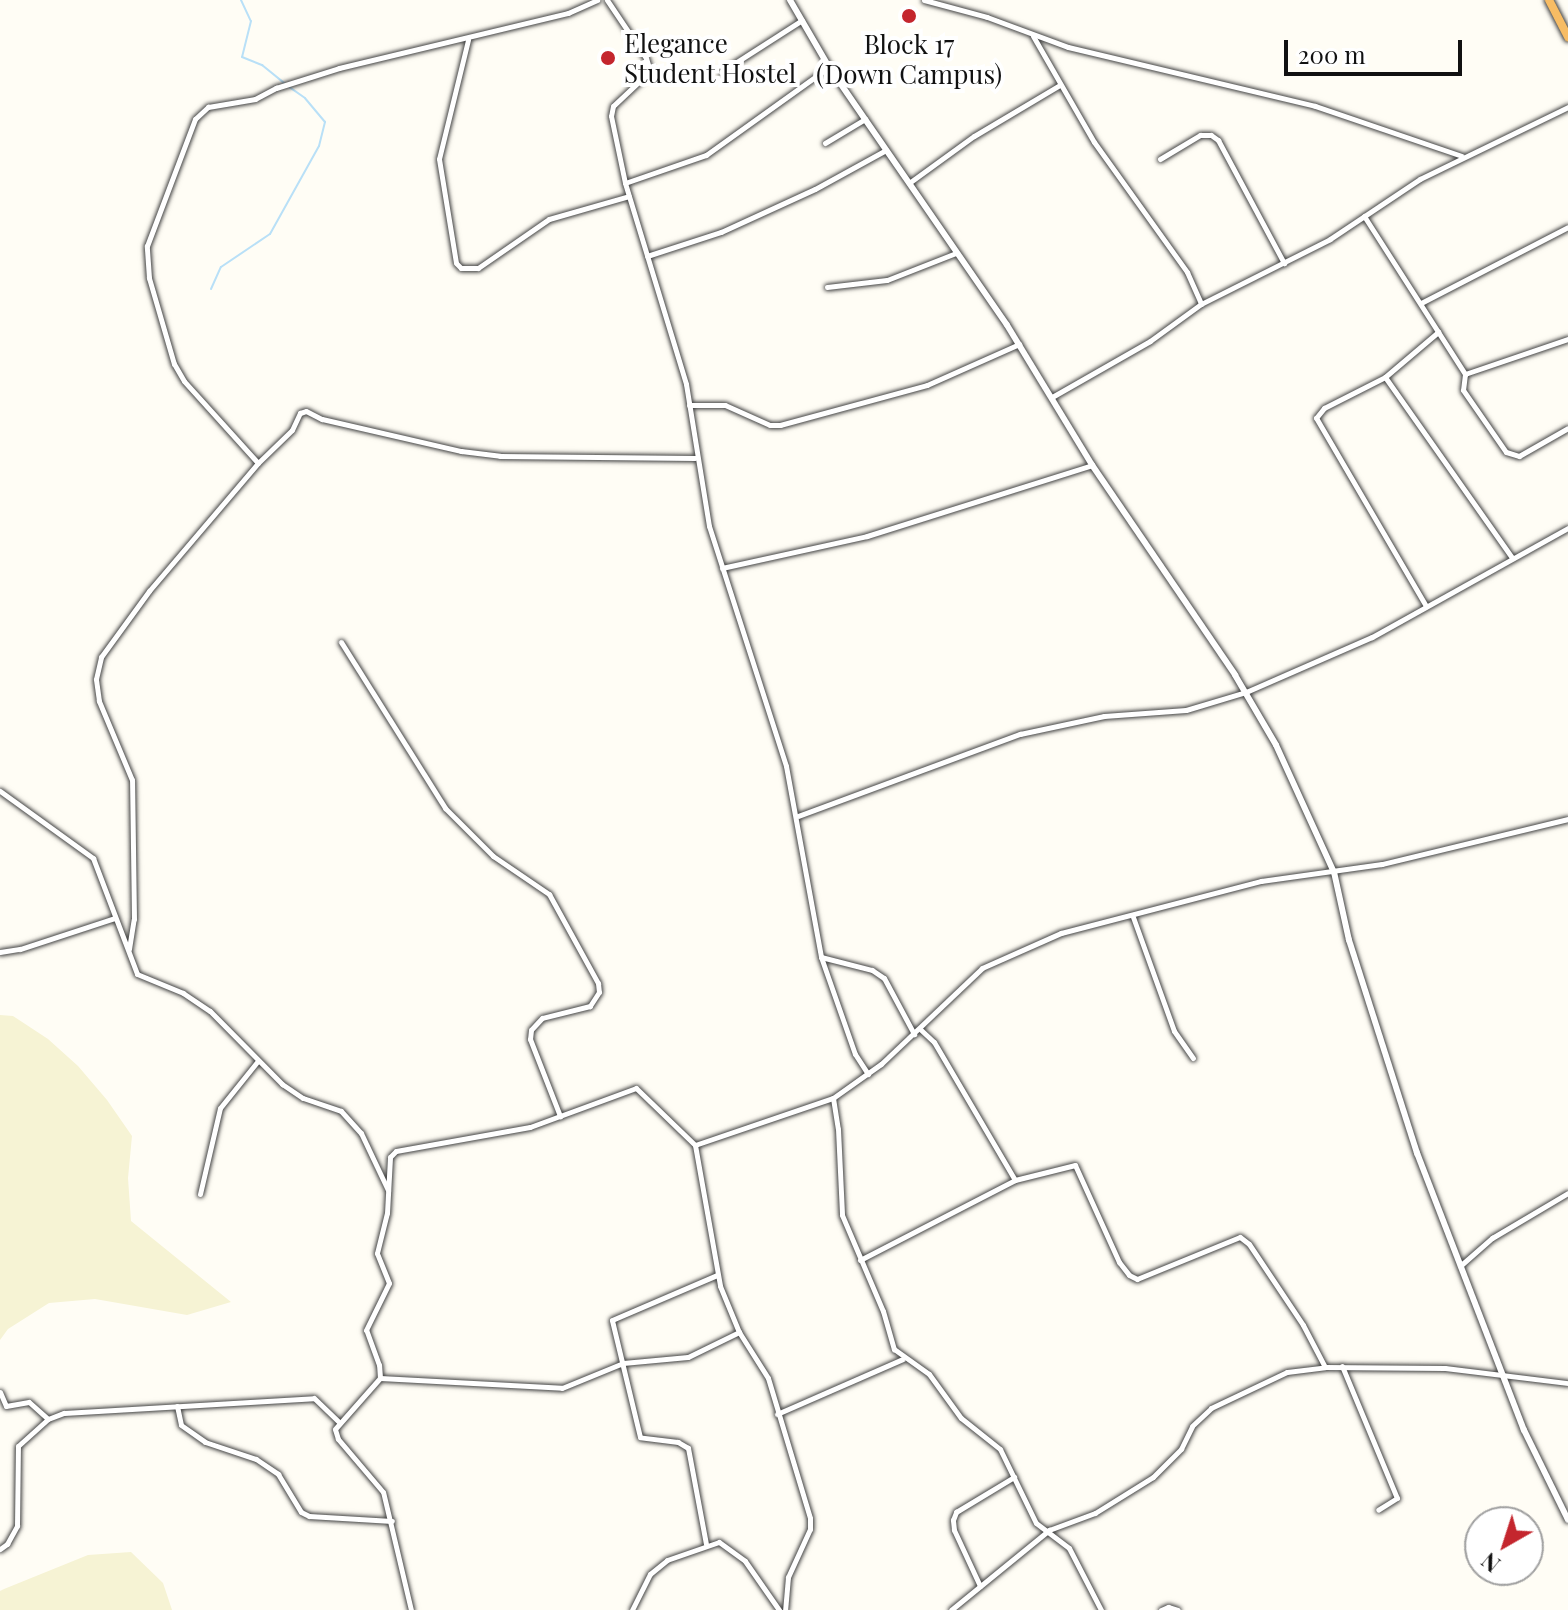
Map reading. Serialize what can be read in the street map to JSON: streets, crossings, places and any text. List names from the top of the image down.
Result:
{
  "places": ["Block 17 (Down Campus)", "Elegance Student Hostel"],
  "scale_bar": "200 m",
  "north": "bottom left"
}
